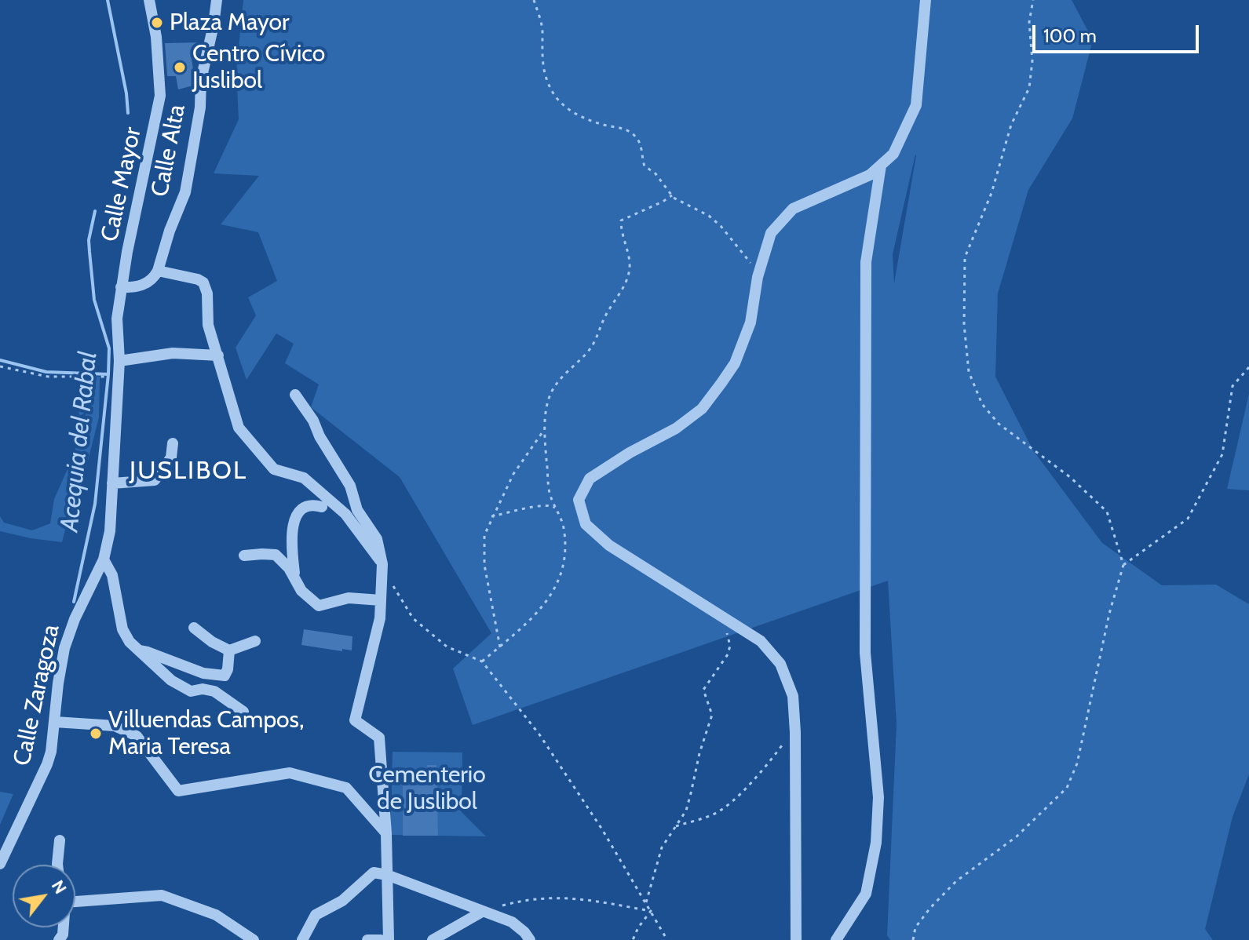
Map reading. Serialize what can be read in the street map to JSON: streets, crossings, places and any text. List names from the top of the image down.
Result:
{
  "streets": {
    "street": ["Calle Alta", "Calle Mayor", "Calle Zaragoza"]
  },
  "crossings": [
    ["Calle Mayor", "Calle Zaragoza"]
  ],
  "districts": ["JUSLIBOL"],
  "water": ["Acequia del Rabal"],
  "parks": ["Cementerio de Juslibol"],
  "places": ["Plaza Mayor", "Centro Cívico Juslibol", "Villuendas Campos, Maria Teresa"],
  "scale_bar": "100 m",
  "north": "top right"
}
